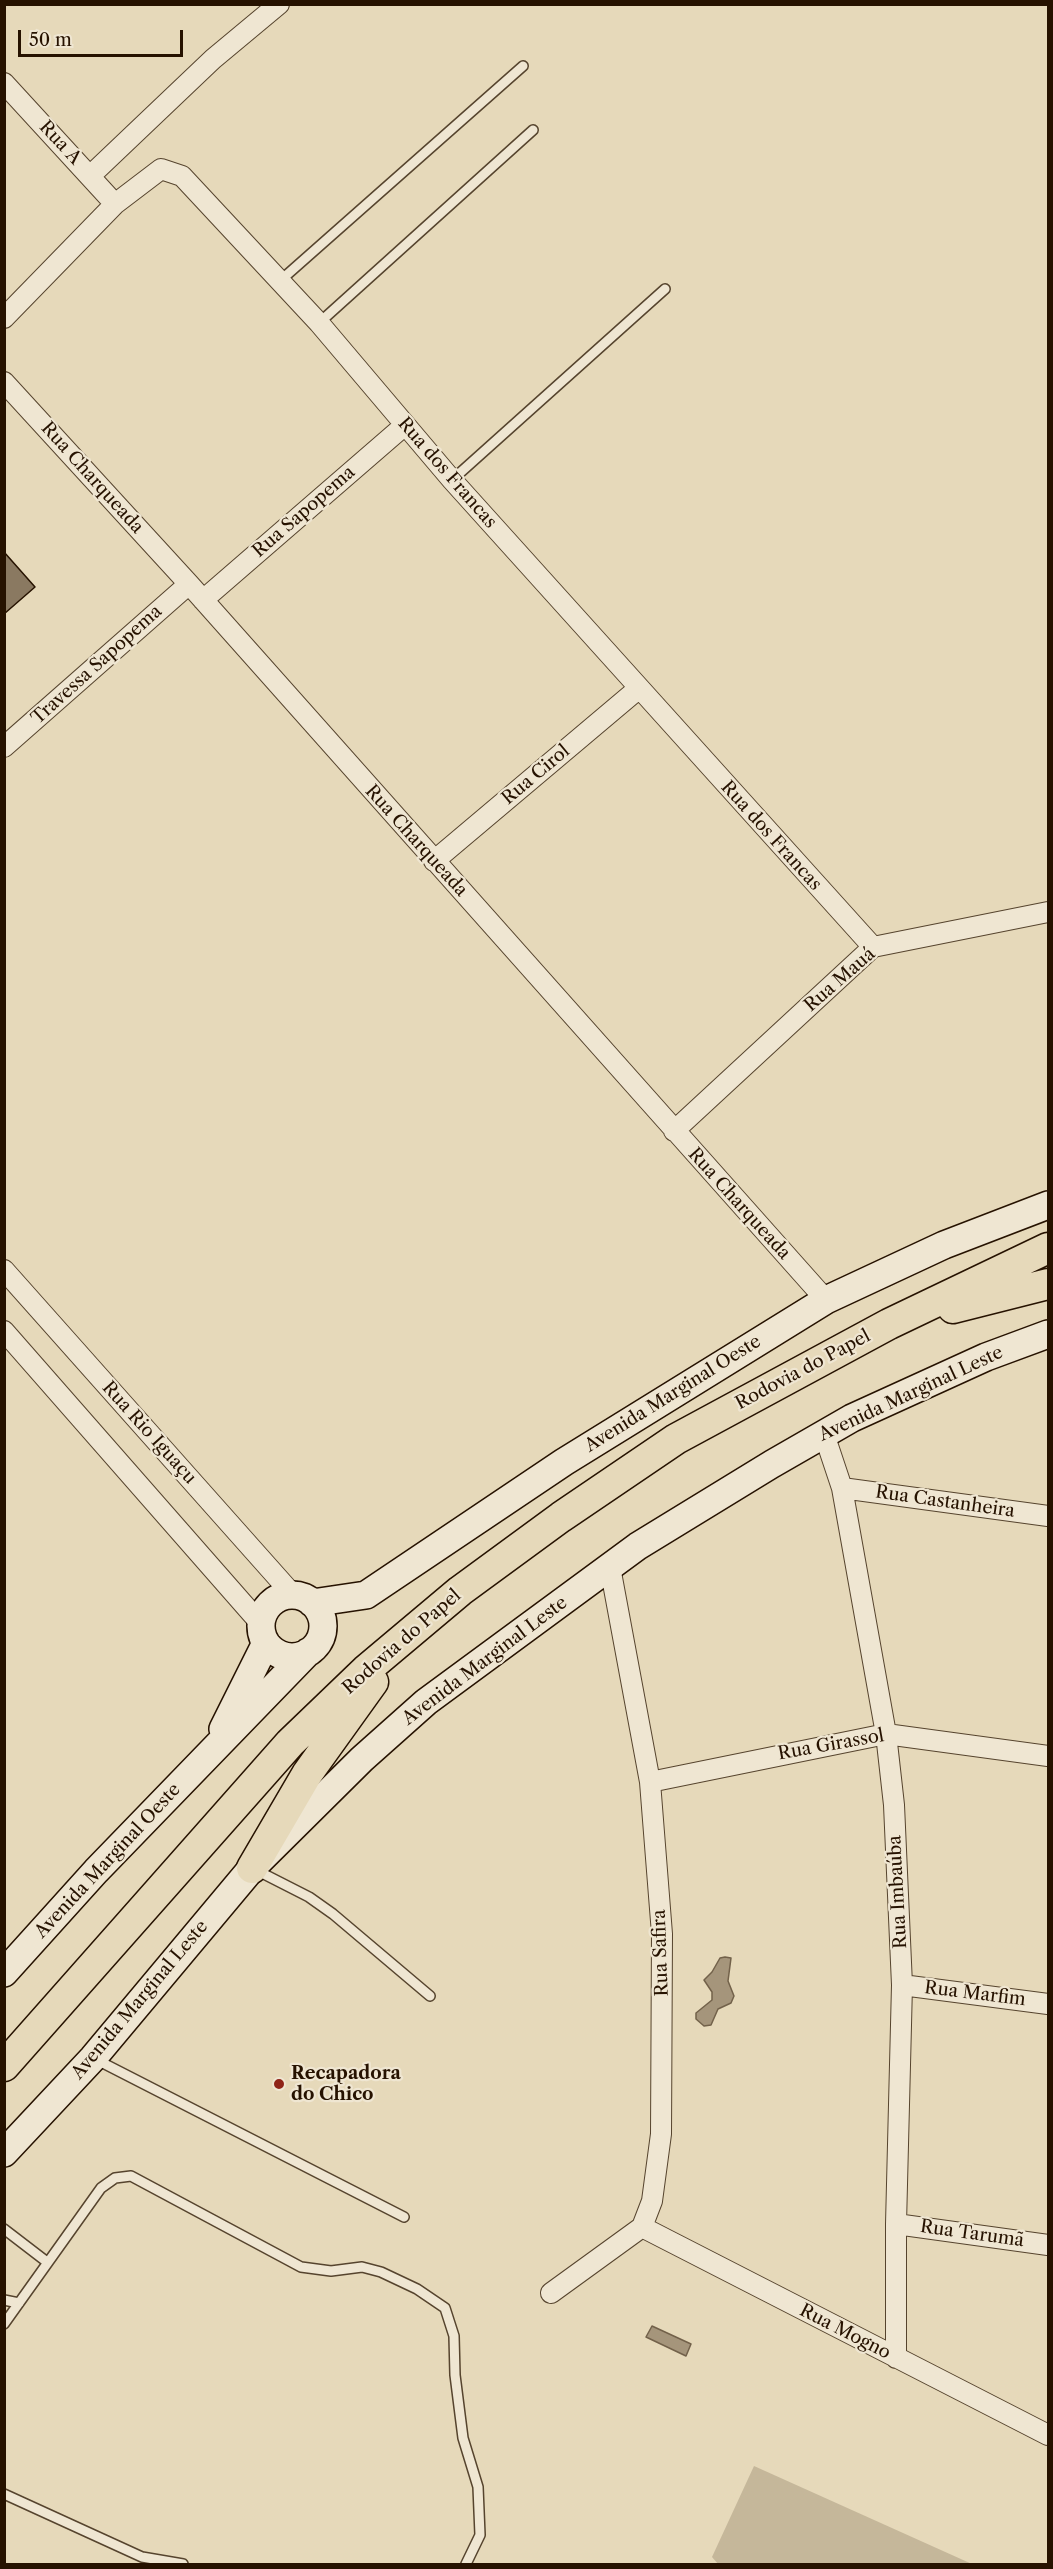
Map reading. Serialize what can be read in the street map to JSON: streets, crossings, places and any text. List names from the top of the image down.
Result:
{
  "streets": {
    "main road": ["Rodovia do Papel", "Avenida Marginal Oeste", "Avenida Marginal Leste"],
    "street": [
      "Rua A",
      "Rua dos Francas",
      "Rua Charqueada",
      "Rua Sapopema",
      "Travessa Sapopema",
      "Rua Cirol",
      "Rua Mauá",
      "Rua Rio Iguaçu",
      "Rua Castanheira",
      "Rua Girassol",
      "Rua Imbaúba",
      "Rua Safira",
      "Rua Marfim",
      "Rua Tarumã",
      "Rua Mogno"
    ]
  },
  "crossings": [
    ["Rua A", "Rua dos Francas"],
    ["Rua dos Francas", "Rua Sapopema"],
    ["Rua dos Francas", "Rua Cirol"],
    ["Rua dos Francas", "Rua Mauá"],
    ["Rua Charqueada", "Rua Sapopema"],
    ["Rua Charqueada", "Travessa Sapopema"],
    ["Rua Charqueada", "Rua Cirol"],
    ["Rua Charqueada", "Rua Mauá"],
    ["Rua Charqueada", "Avenida Marginal Oeste"],
    ["Avenida Marginal Oeste", "Rua Rio Iguaçu"],
    ["Avenida Marginal Leste", "Rua Imbaúba"],
    ["Avenida Marginal Leste", "Rua Safira"],
    ["Rua Castanheira", "Rua Imbaúba"],
    ["Rua Girassol", "Rua Imbaúba"],
    ["Rua Girassol", "Rua Safira"],
    ["Rua Imbaúba", "Rua Marfim"],
    ["Rua Imbaúba", "Rua Tarumã"],
    ["Rua Imbaúba", "Rua Mogno"],
    ["Rua Safira", "Rua Mogno"]
  ],
  "places": ["Recapadora do Chico"],
  "scale_bar": "50 m"
}
